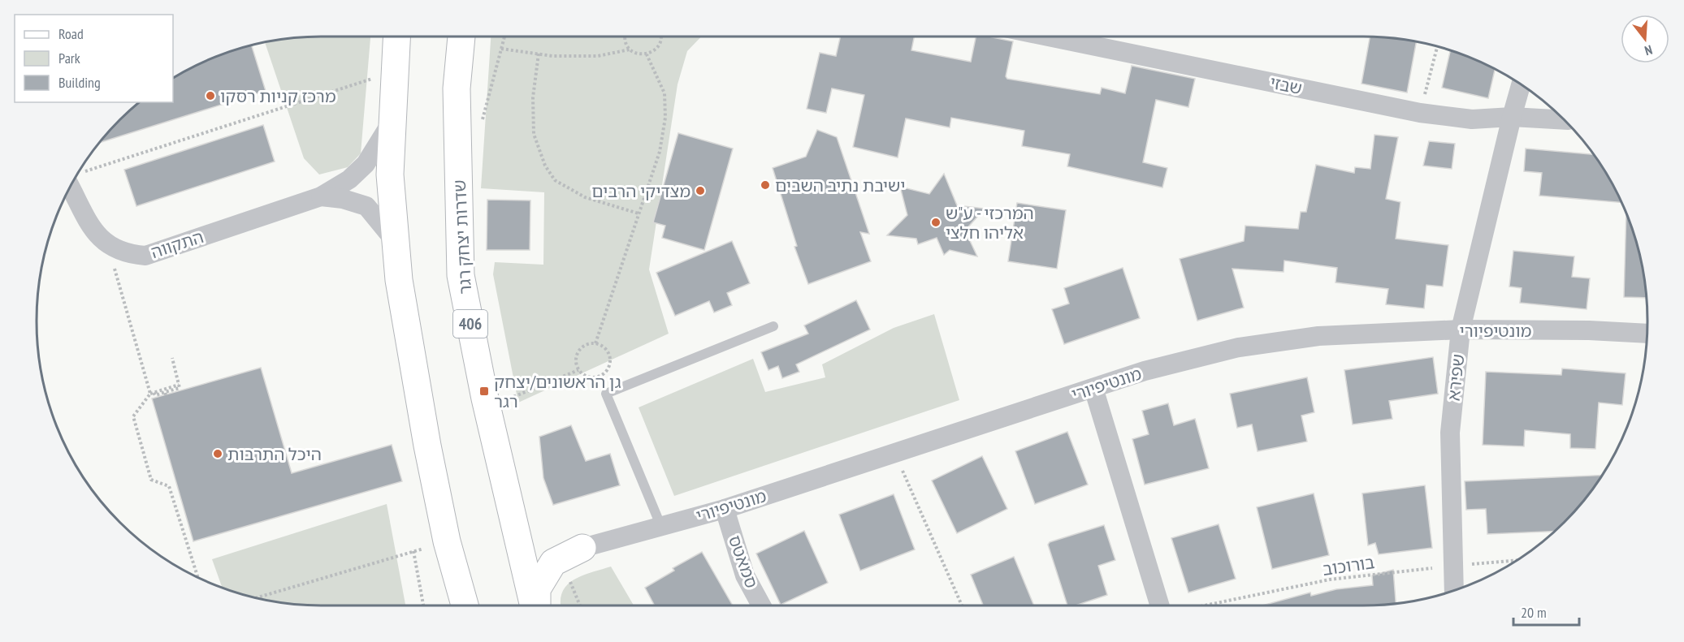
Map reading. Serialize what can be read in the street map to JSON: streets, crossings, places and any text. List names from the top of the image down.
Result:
{
  "streets": {
    "main road": ["שדרות יצחק רגר", "406"],
    "street": [
      "שבזי",
      "התקווה",
      "מונטיפיורי",
      "שפירא",
      "סמאטס"
    ],
    "path": ["בורוכוב"]
  },
  "crossings": [
    ["שבזי", "שפירא"],
    ["מונטיפיורי", "שפירא"],
    ["מונטיפיורי", "סמאטס"],
    ["שפירא", "בורוכוב"]
  ],
  "places": {
    "other": [
      "מרכז קניות רסקו",
      "ישיבת נתיב השבים",
      "מצדיקי הרבים",
      "המרכזי - ע\"ש אליהו חלצי",
      "היכל התרבות"
    ],
    "transit": ["גן הראשונים/יצחק רגר"]
  },
  "legend": ["Road", "Park", "Building"],
  "scale_bar": "20 m",
  "north": "bottom"
}
